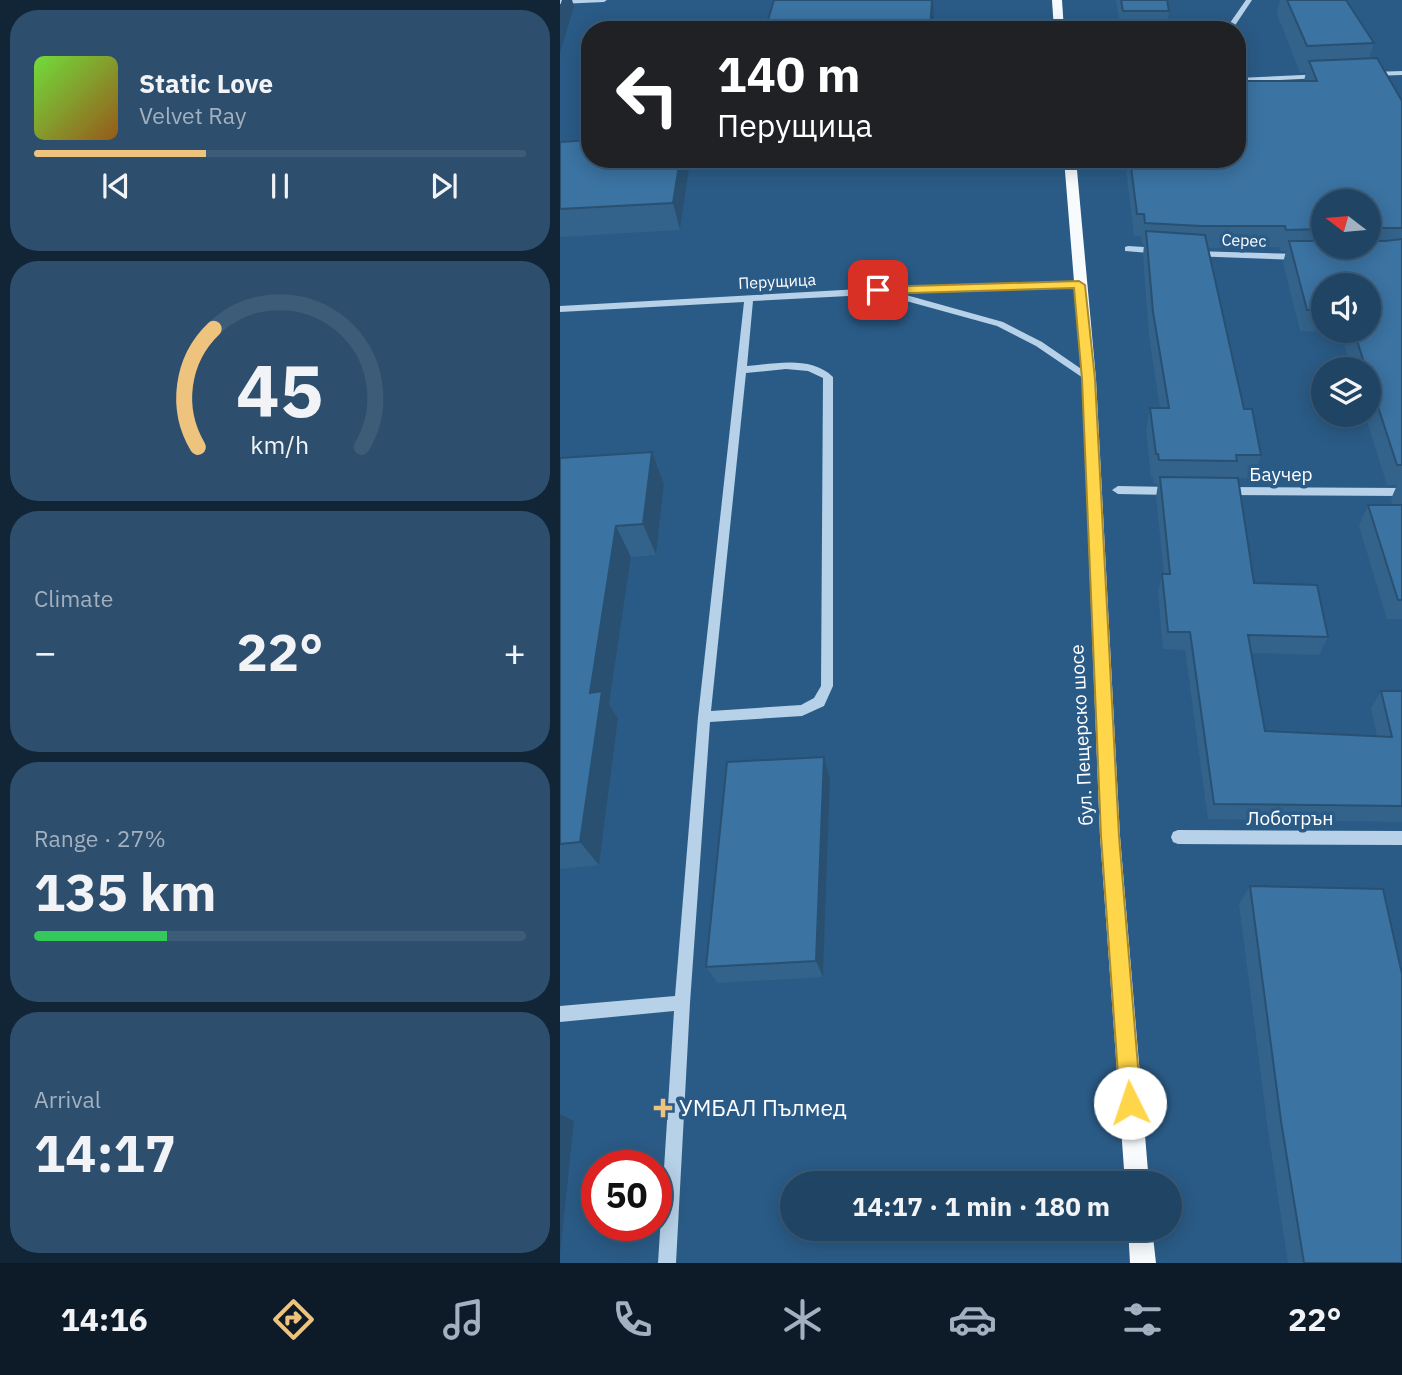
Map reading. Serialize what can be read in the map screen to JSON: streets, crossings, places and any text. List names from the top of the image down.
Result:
{
  "streets": {
    "main road": ["бул. Пещерско шосе"],
    "street": [
      "Серес",
      "Перущица",
      "Баучер",
      "Лоботрън"
    ]
  },
  "crossings": [
    ["Перущица", "бул. Пещерско шосе"]
  ],
  "places": {
    "health": ["УМБАЛ Пълмед"]
  },
  "north": "left",
  "page": {
    "turn": ["140 m", "Перущица"],
    "song": ["Static Love", "Velvet Ray"],
    "tile": [
      "Climate",
      ["Range · 27%", "135 km"],
      ["Arrival", "14:17"]
    ],
    "heat": ["−", "22°", "+"],
    "limit": "50",
    "trip": "14:17 · 1 min · 180 m",
    "tabs": ["14:16", "22°"],
    "gauge": ["45", "km/h"]
  }
}
